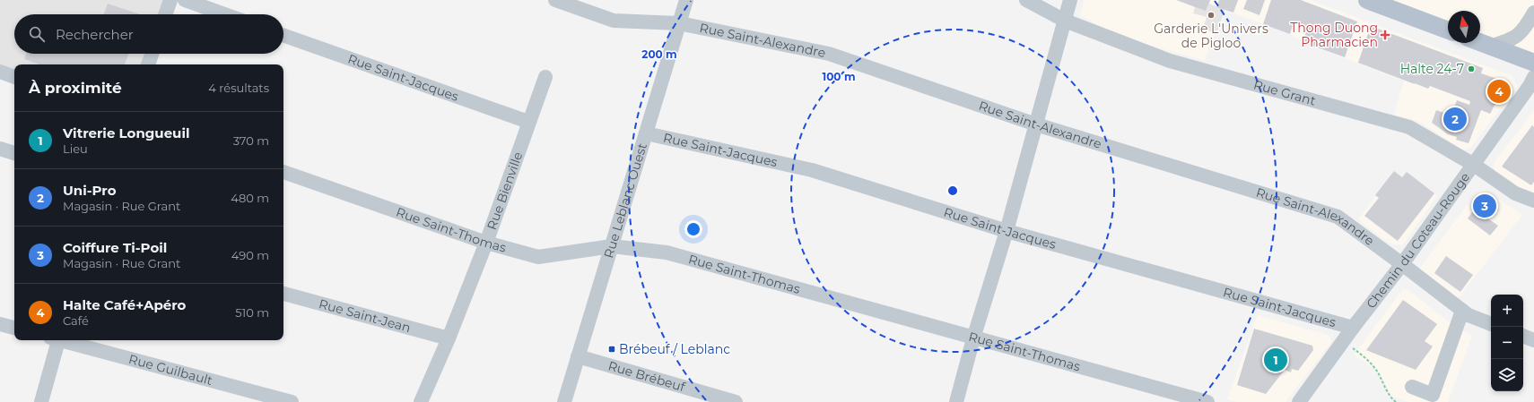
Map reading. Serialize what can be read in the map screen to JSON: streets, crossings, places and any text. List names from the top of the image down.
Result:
{
  "streets": {
    "street": [
      "Rue Saint-Alexandre",
      "Rue Saint-Jacques",
      "Rue Grant",
      "Rue Bienville",
      "Rue Leblanc Ouest",
      "Rue Saint-Thomas",
      "Chemin du Coteau-Rouge",
      "Rue Saint-Jean",
      "Rue Guilbault",
      "Rue Brébeuf"
    ]
  },
  "crossings": [
    ["Rue Saint-Alexandre", "Rue Leblanc Ouest"],
    ["Rue Saint-Alexandre", "Chemin du Coteau-Rouge"],
    ["Rue Saint-Jacques", "Rue Bienville"],
    ["Rue Saint-Jacques", "Rue Leblanc Ouest"],
    ["Rue Saint-Jacques", "Chemin du Coteau-Rouge"],
    ["Rue Grant", "Chemin du Coteau-Rouge"],
    ["Rue Bienville", "Rue Saint-Thomas"],
    ["Rue Bienville", "Rue Saint-Jean"],
    ["Rue Leblanc Ouest", "Rue Saint-Thomas"],
    ["Rue Leblanc Ouest", "Rue Brébeuf"]
  ],
  "places": {
    "other": ["Garderie L'Univers de Pigloo", "Halte 24-7"],
    "health": ["Thong Duong Pharmacien"],
    "transit": ["Brébeuf / Leblanc"]
  },
  "north": "top",
  "page": {
    "search": "Rechercher",
    "heading": ["À proximité", "4 résultats"],
    "pins": [
      "4",
      "2",
      "3",
      "1"
    ],
    "list": [
      {
        "mark": "1",
        "name": "Vitrerie Longueuil",
        "note": "Lieu",
        "value": "370 m"
      },
      {
        "mark": "2",
        "name": "Uni-Pro",
        "note": "Magasin · Rue Grant",
        "value": "480 m"
      },
      {
        "mark": "3",
        "name": "Coiffure Ti-Poil",
        "note": "Magasin · Rue Grant",
        "value": "490 m"
      },
      {
        "mark": "4",
        "name": "Halte Café+Apéro",
        "note": "Café",
        "value": "510 m"
      }
    ],
    "map_buttons": ["+", "−"]
  },
  "rings": ["200 m", "100 m"]
}
